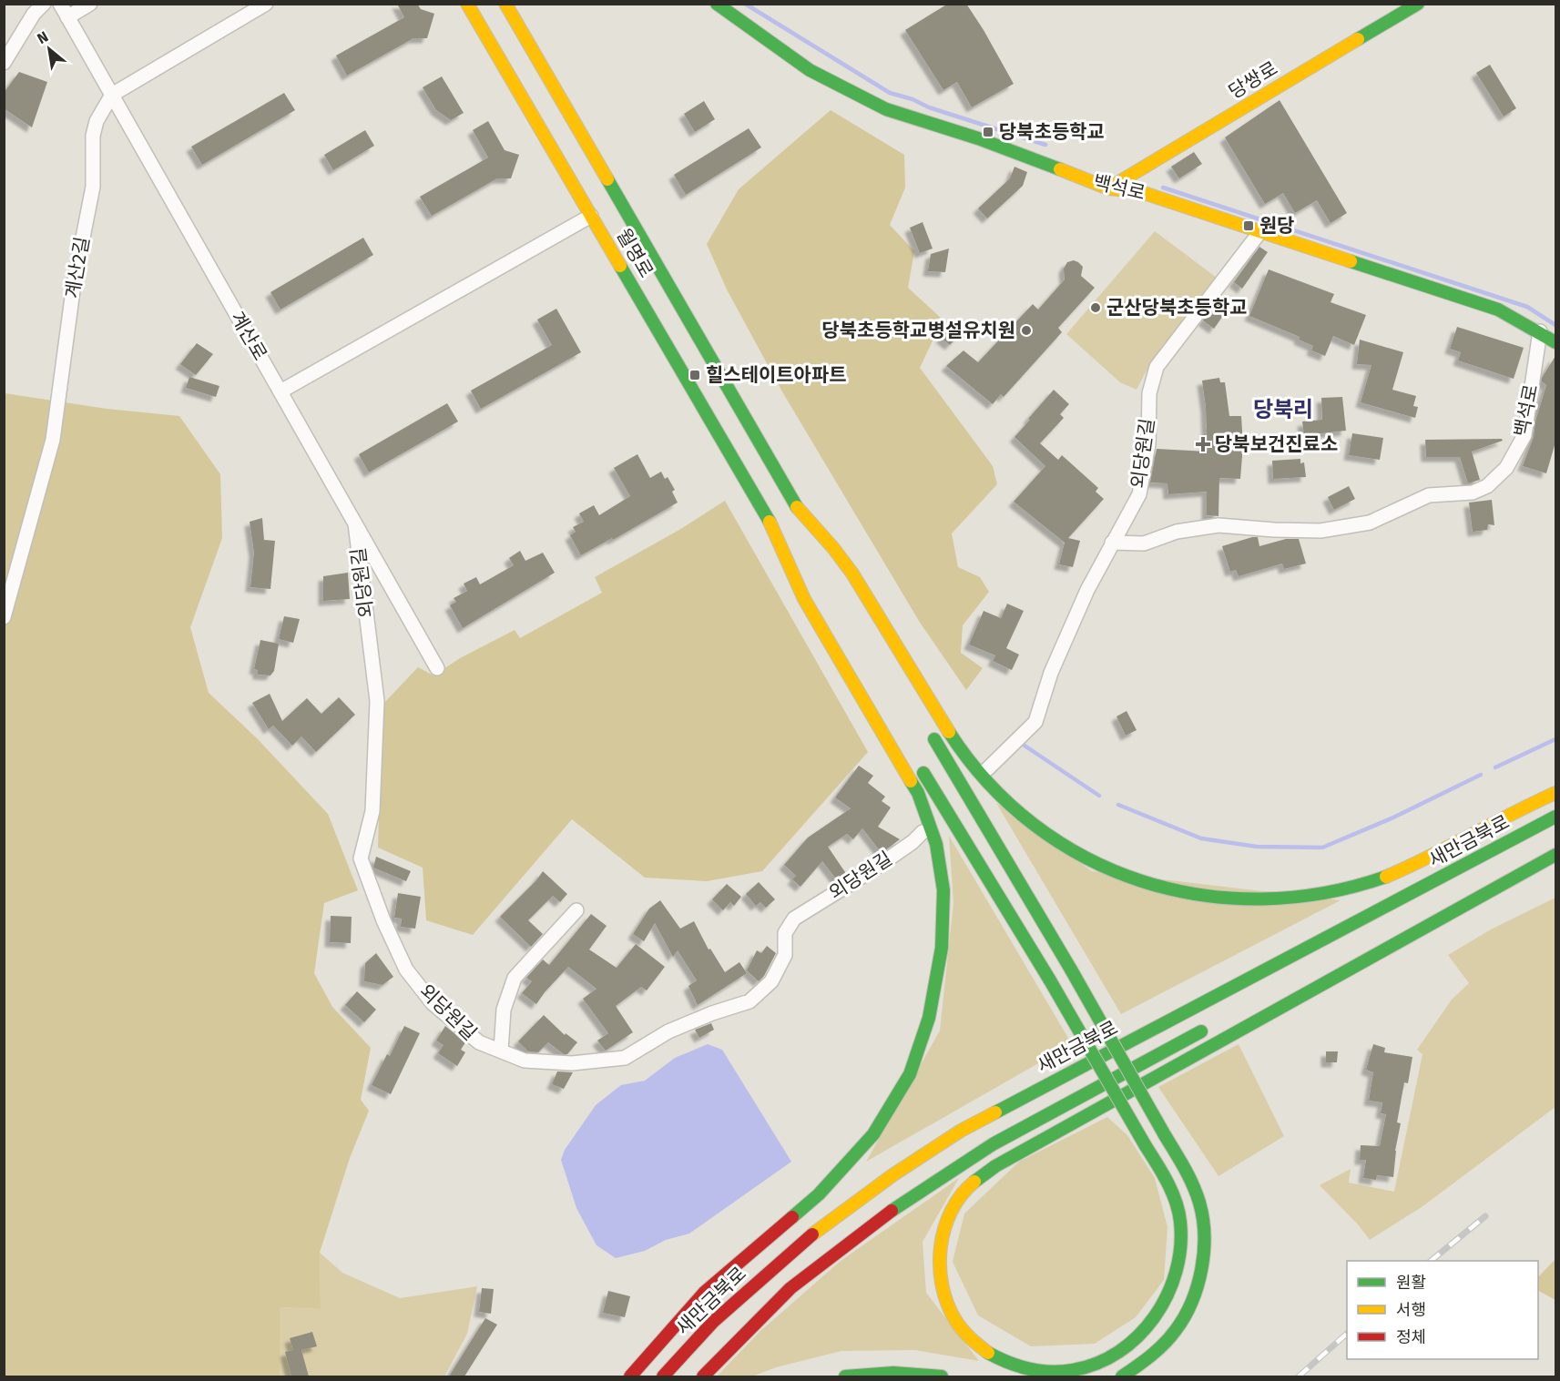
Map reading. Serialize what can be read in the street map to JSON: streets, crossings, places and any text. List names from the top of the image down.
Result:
{
  "streets": {
    "main road": [
      "당쌍로",
      "백석로",
      "월명로",
      "새만금북로"
    ],
    "street": ["계산2길", "계산로", "외당원길"]
  },
  "crossings": [
    ["당쌍로", "백석로"],
    ["백석로", "외당원길"],
    ["계산2길", "계산로"],
    ["계산로", "외당원길"]
  ],
  "districts": ["당북리"],
  "places": {
    "transit": ["당북초등학교", "원당", "힐스테이트아파트"],
    "other": ["군산당북초등학교", "당북초등학교병설유치원"],
    "health": ["당북보건진료소"]
  },
  "legend": ["원활", "서행", "정체"],
  "north": "top left"
}
